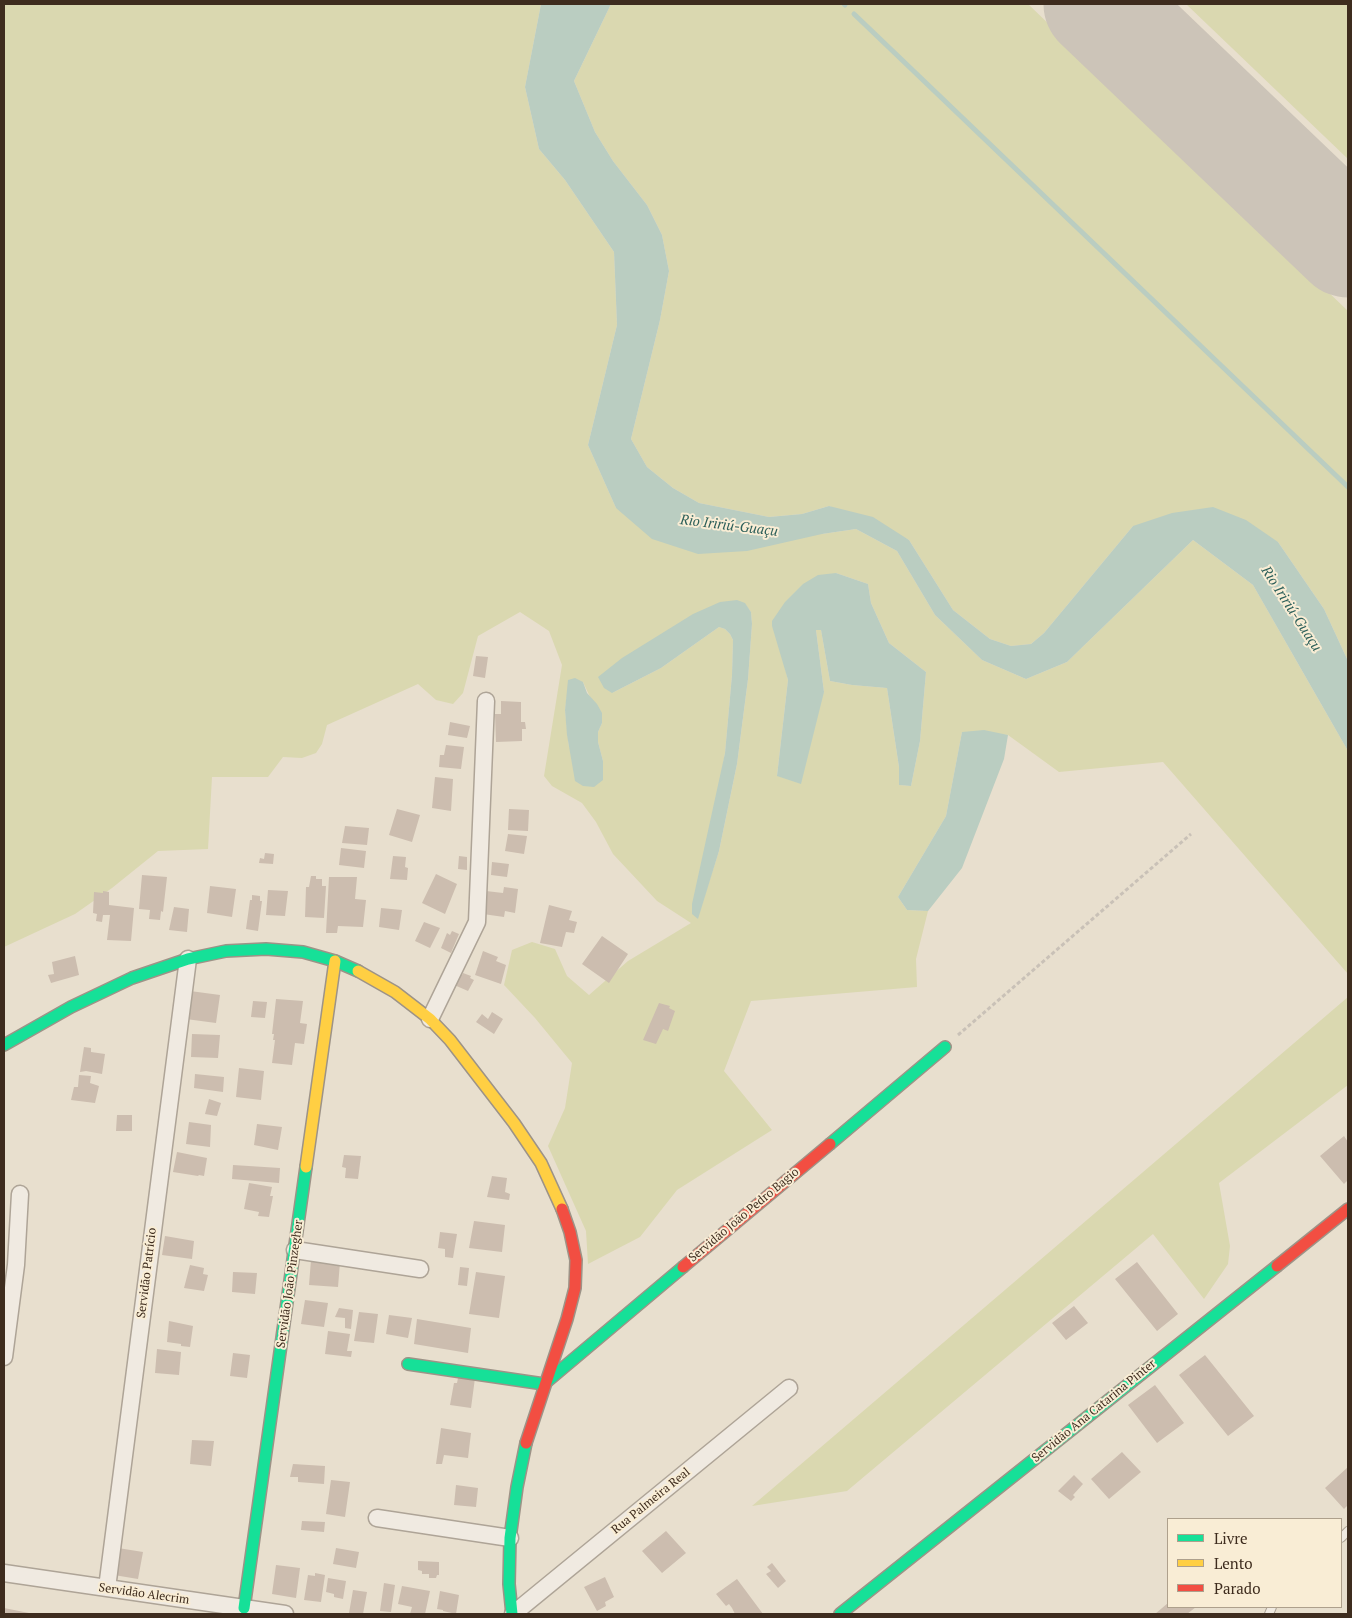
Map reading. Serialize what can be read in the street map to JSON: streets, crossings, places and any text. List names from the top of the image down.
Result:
{
  "streets": {
    "street": [
      "Servidão João Pedro Bagio",
      "Servidão Patrício",
      "Servidão João Pinzegher",
      "Servidão Ana Catarina Pinter",
      "Rua Palmeira Real",
      "Servidão Alecrim"
    ]
  },
  "crossings": [
    ["Servidão Patrício", "Servidão Alecrim"],
    ["Servidão João Pinzegher", "Servidão Alecrim"]
  ],
  "water": ["Rio Iririú-Guaçu"],
  "legend": ["Livre", "Lento", "Parado"]
}
